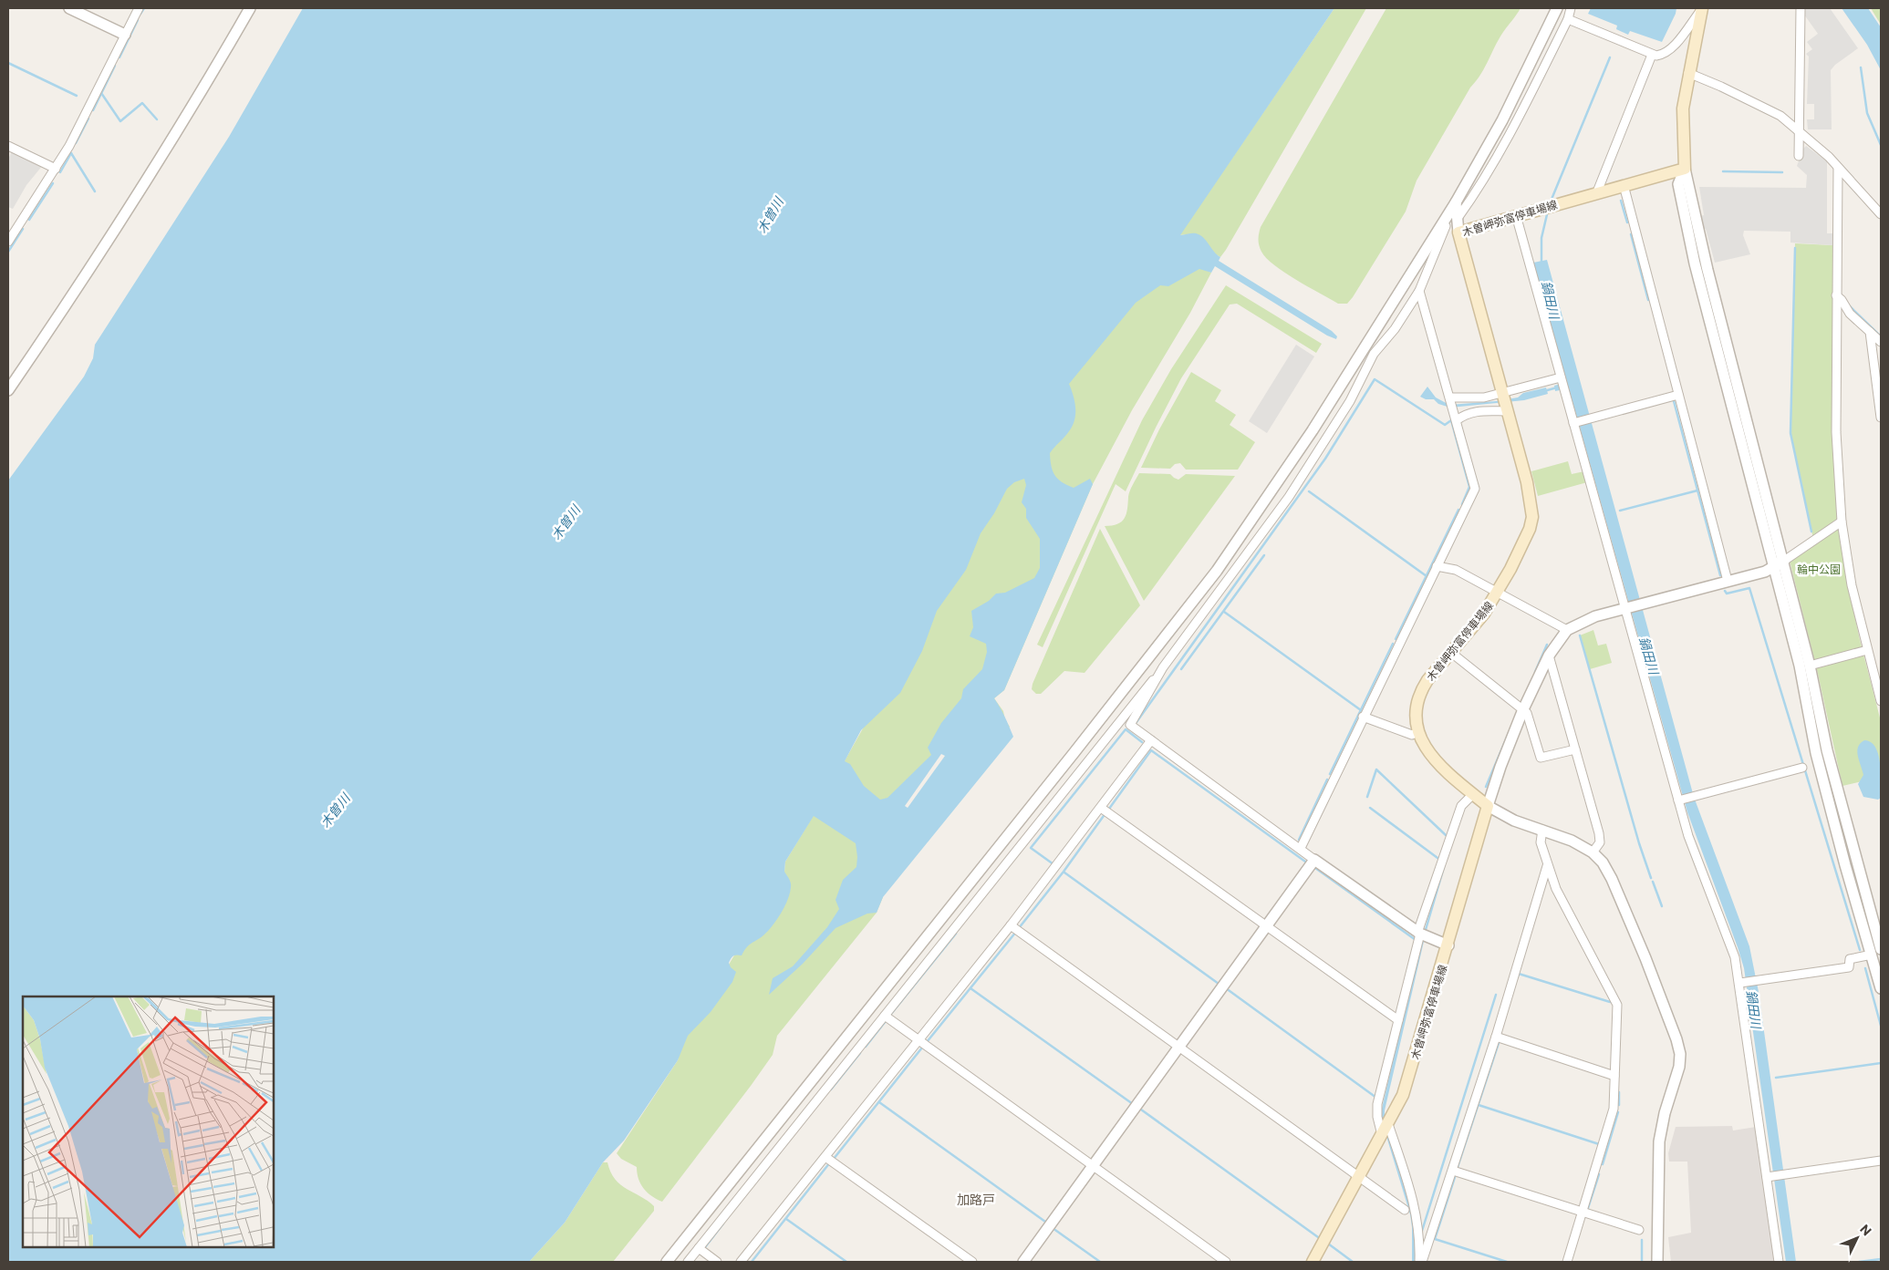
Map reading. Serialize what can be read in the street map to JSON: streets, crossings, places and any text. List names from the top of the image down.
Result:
{
  "streets": {
    "main road": ["木曽岬弥富停車場線"]
  },
  "districts": ["加路戸"],
  "water": ["木曽川", "鍋田川"],
  "parks": ["輪中公園"],
  "north": "top right"
}
